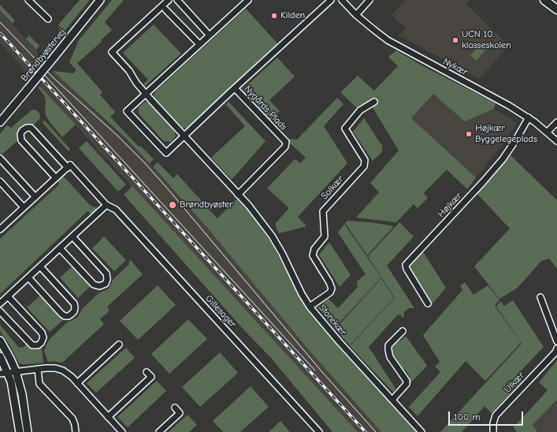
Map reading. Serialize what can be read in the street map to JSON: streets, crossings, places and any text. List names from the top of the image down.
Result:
{
  "streets": {
    "street": [
      "Brøndbyøstervej",
      "Nykær",
      "Nygårds Plads",
      "Solkær",
      "Højkær",
      "Gillesager",
      "Storekær",
      "Ulkær"
    ]
  },
  "crossings": [
    ["Nykær", "Højkær"],
    ["Nygårds Plads", "Storekær"],
    ["Solkær", "Storekær"]
  ],
  "places": [
    "Kilden",
    "UCN 10. klasseskolen",
    "Højkær Byggelegeplads",
    "Brøndbyøster"
  ],
  "scale_bar": "100 m"
}
